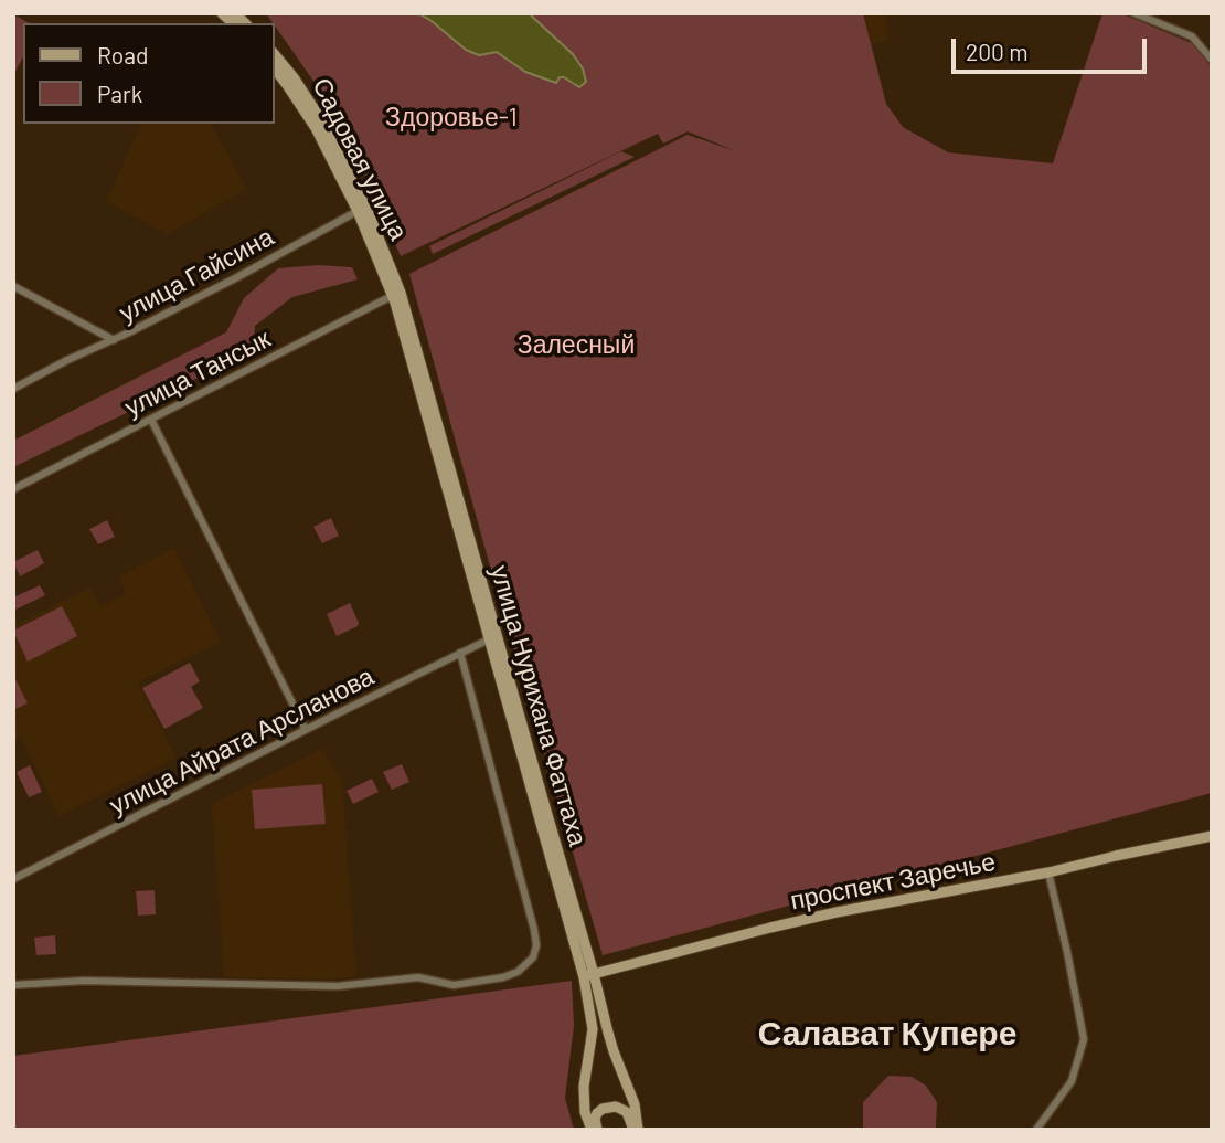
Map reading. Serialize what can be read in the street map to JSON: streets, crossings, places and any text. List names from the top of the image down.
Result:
{
  "streets": {
    "street": [
      "Садовая улица",
      "улица Гайсина",
      "улица Тансык",
      "улица Нурихана Фаттаха",
      "улица Айрата Арсланова",
      "проспект Заречье"
    ]
  },
  "crossings": [
    ["Садовая улица", "улица Гайсина"],
    ["Садовая улица", "улица Тансык"],
    ["Садовая улица", "улица Нурихана Фаттаха"],
    ["улица Тансык", "улица Нурихана Фаттаха"],
    ["улица Нурихана Фаттаха", "улица Айрата Арсланова"],
    ["улица Нурихана Фаттаха", "проспект Заречье"]
  ],
  "districts": ["Салават Купере"],
  "parks": ["Здоровье-1", "Залесный"],
  "legend": ["Road", "Park"],
  "scale_bar": "200 m"
}
